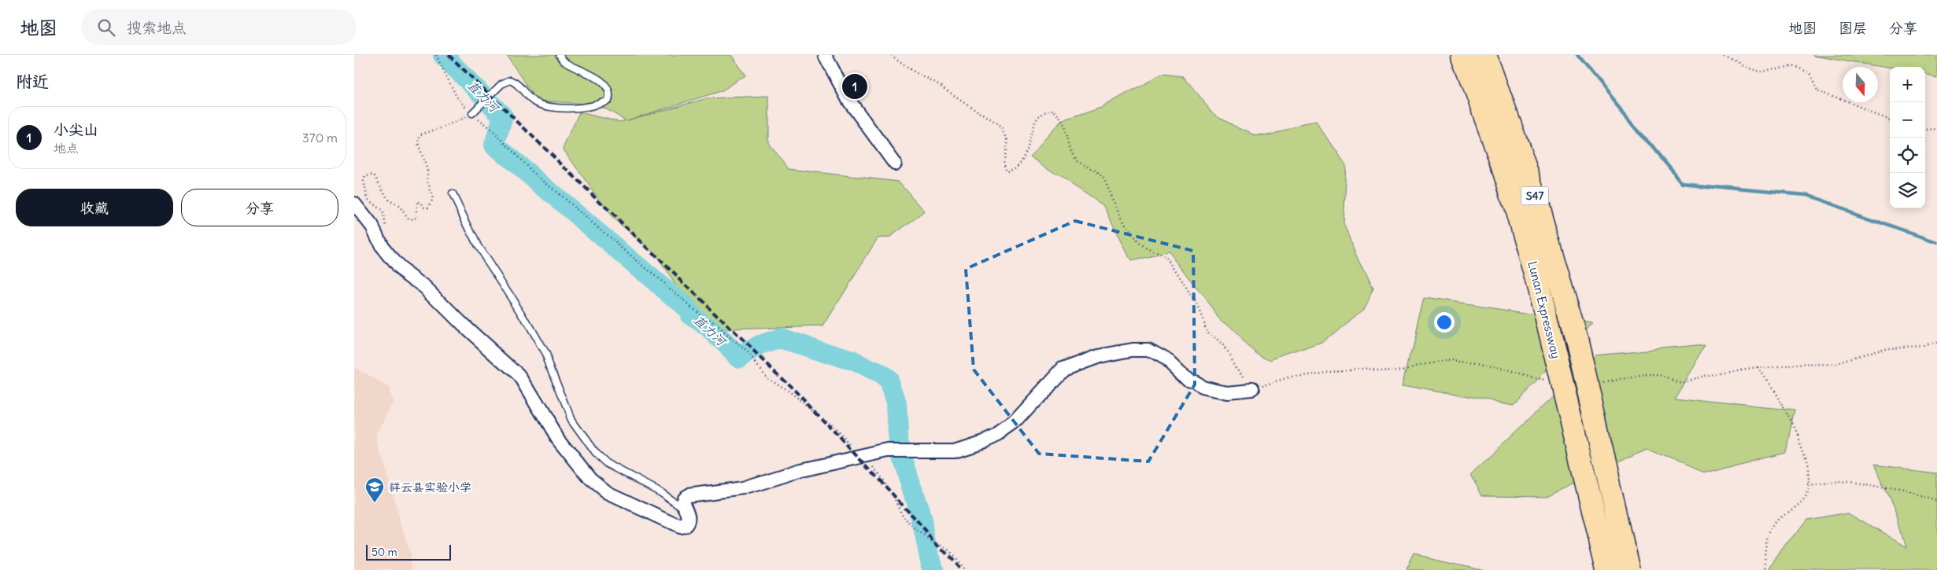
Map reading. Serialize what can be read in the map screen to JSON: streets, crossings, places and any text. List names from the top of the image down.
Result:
{
  "streets": {
    "highway": ["S47", "Lunan Expressway"]
  },
  "water": ["苴力河"],
  "places": {
    "school or university": ["祥云县实验小学"]
  },
  "scale_bar": "50 m",
  "north": "bottom",
  "page": {
    "header": "地图",
    "search": "搜索地点",
    "nav": ["地图", "图层", "分享"],
    "heading": "附近",
    "map_buttons": ["+", "−"],
    "pins": "1",
    "list": [
      {
        "mark": "1",
        "name": "小尖山",
        "note": "地点",
        "value": "370 m"
      }
    ],
    "buttons": ["收藏", "分享"],
    "scale": "50 m"
  }
}
